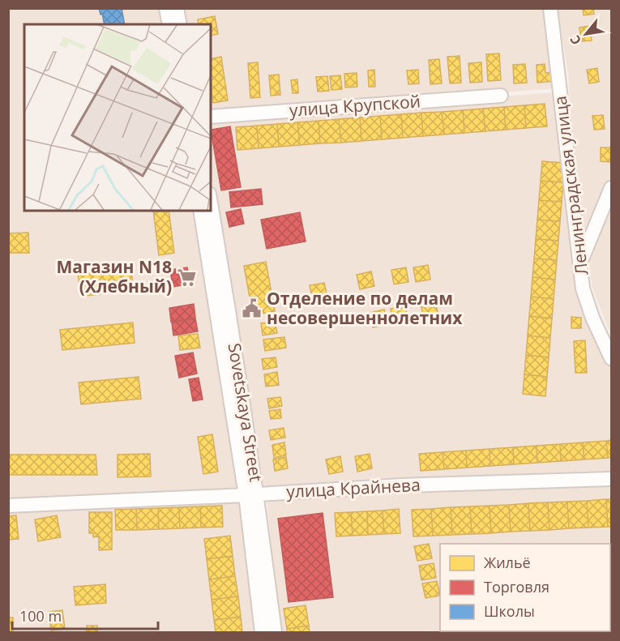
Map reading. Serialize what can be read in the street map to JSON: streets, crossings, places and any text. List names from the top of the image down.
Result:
{
  "streets": {
    "street": [
      "улица Крупской",
      "Ленинградская улица",
      "Sovetskaya Street",
      "улица Крайнева"
    ]
  },
  "crossings": [
    ["Sovetskaya Street", "улица Крайнева"]
  ],
  "places": {
    "supermarket": ["Магазин N18 (Хлебный)"],
    "public building": ["Отделение по делам несовершеннолетних"]
  },
  "legend": ["Жильё", "Торговля", "Школы"],
  "scale_bar": "100 m",
  "north": "bottom left"
}
